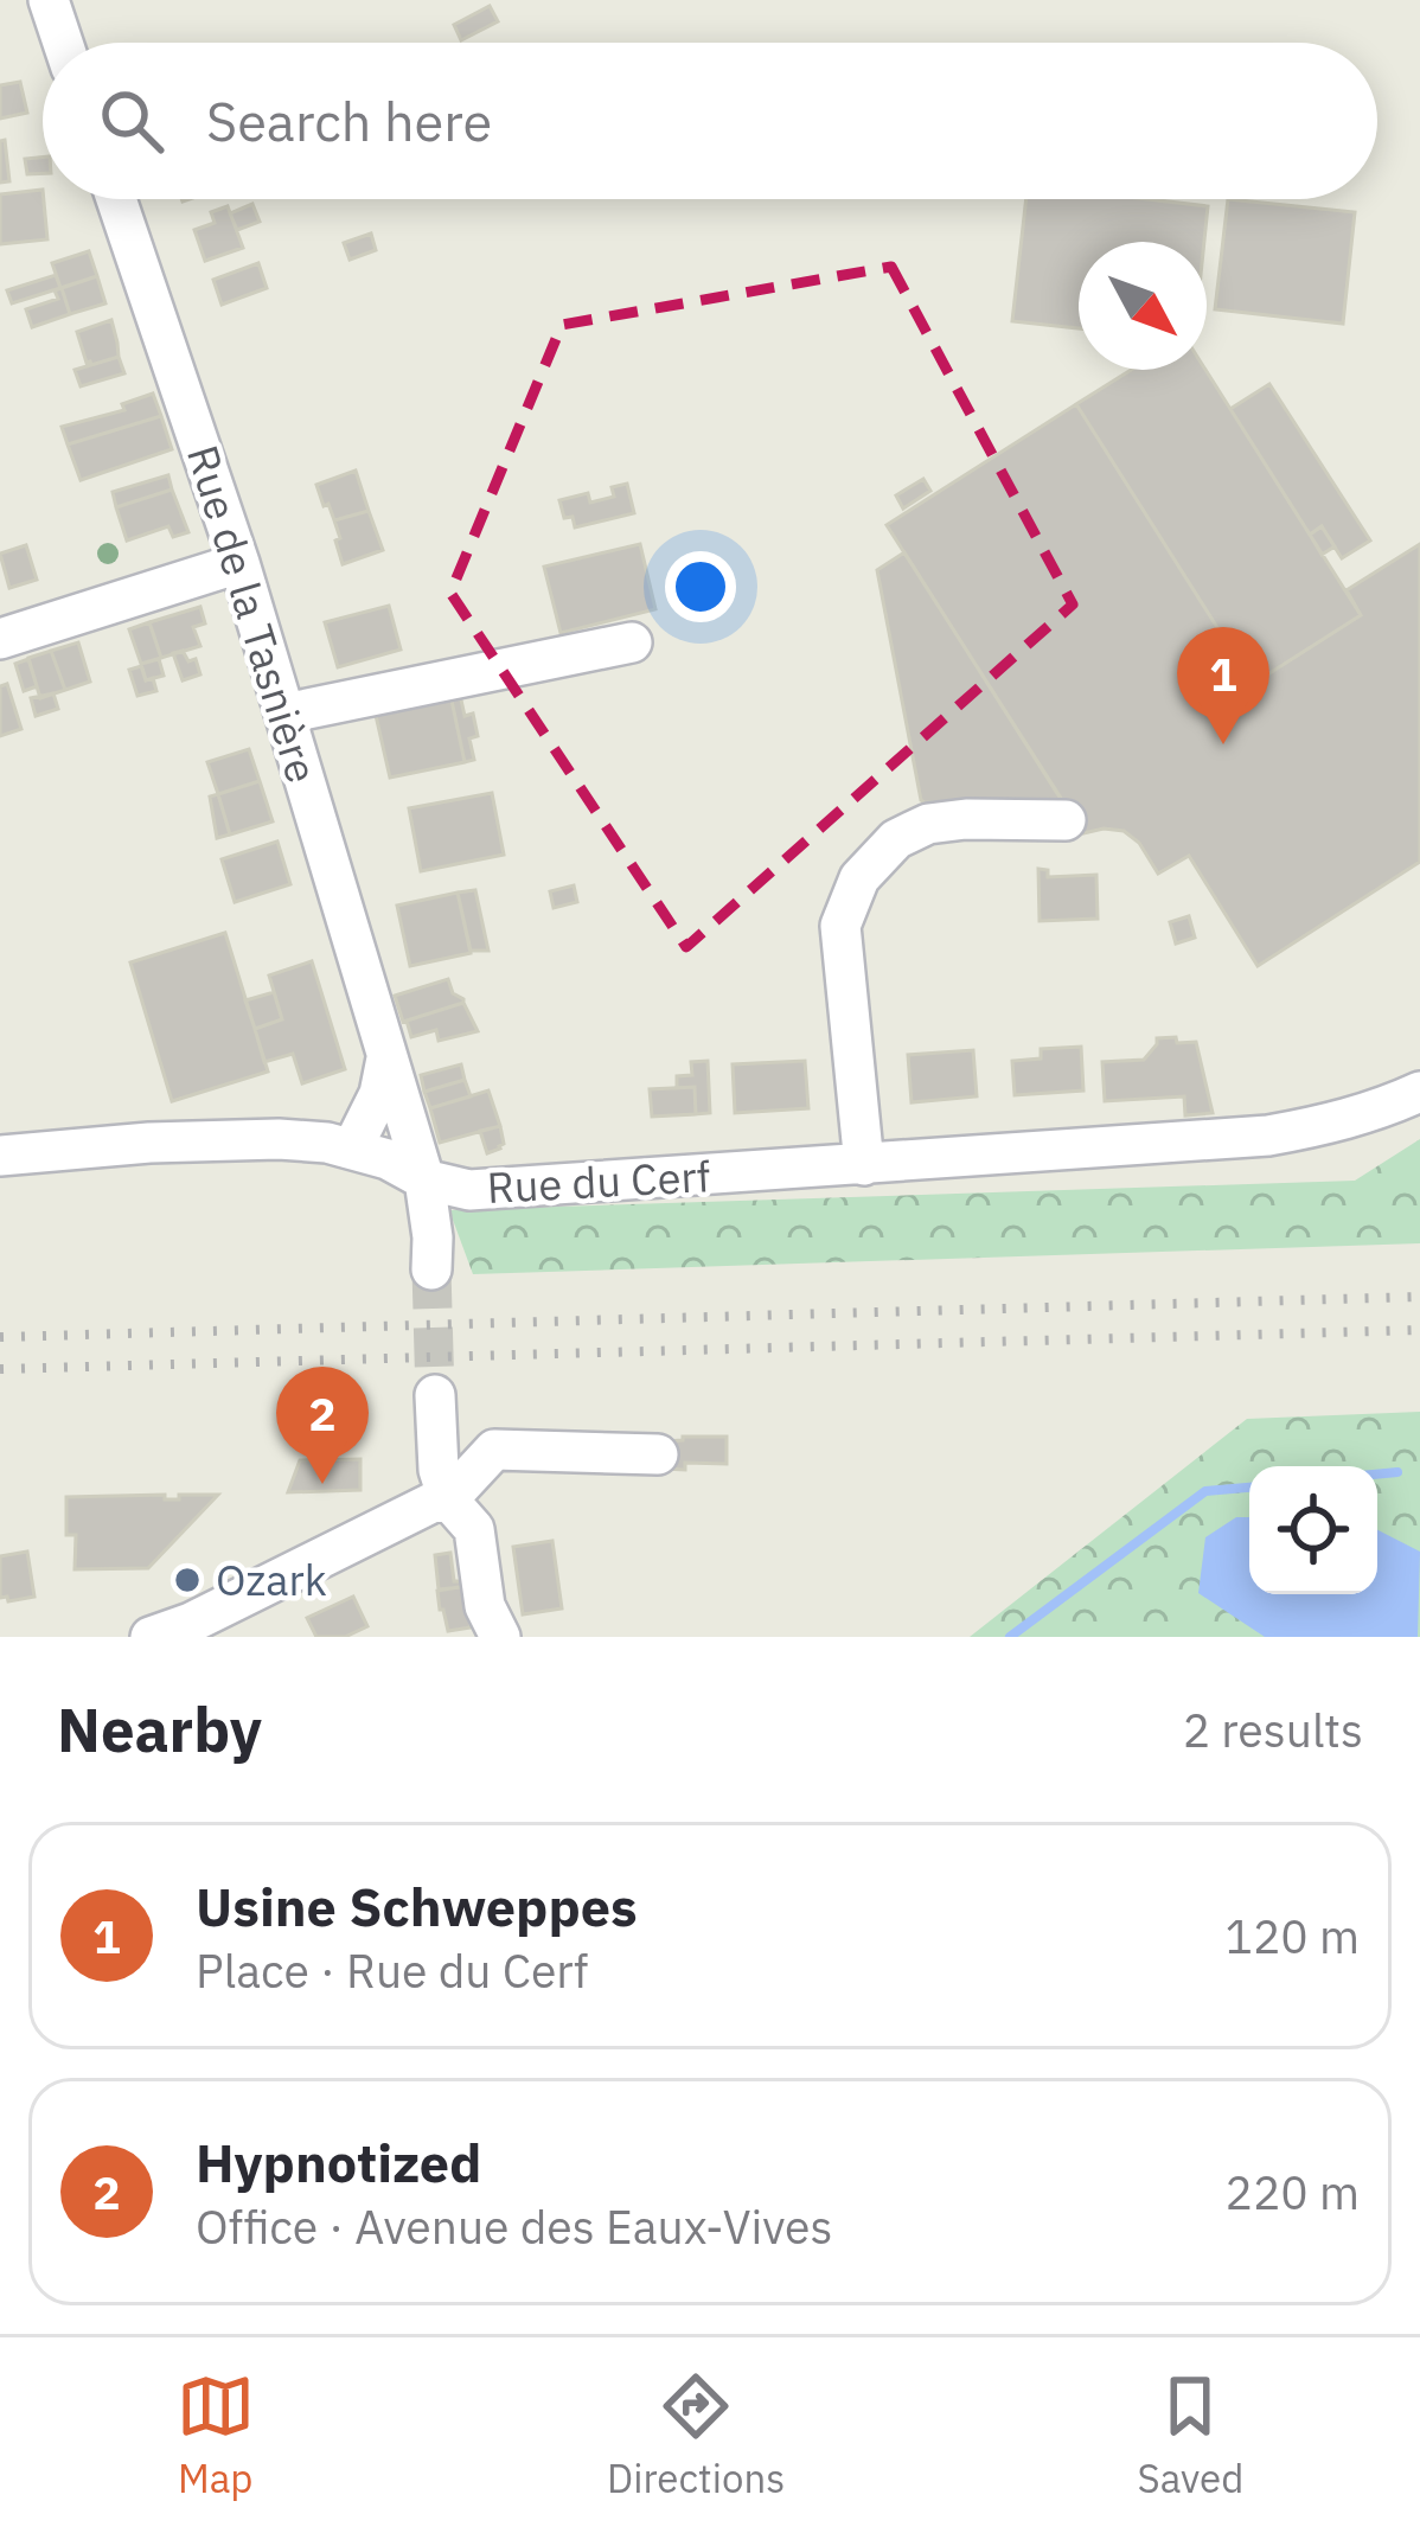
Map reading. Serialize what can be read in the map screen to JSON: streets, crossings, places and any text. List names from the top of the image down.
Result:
{
  "streets": {
    "street": ["Rue de la Tasnière", "Rue du Cerf"]
  },
  "crossings": [
    ["Rue de la Tasnière", "Rue du Cerf"]
  ],
  "places": ["Ozark"],
  "north": "bottom right",
  "page": {
    "search": "Search here",
    "pins": ["1", "2"],
    "heading": ["Nearby", "2 results"],
    "list": [
      {
        "mark": "1",
        "name": "Usine Schweppes",
        "note": "Place · Rue du Cerf",
        "value": "120 m"
      },
      {
        "mark": "2",
        "name": "Hypnotized",
        "note": "Office · Avenue des Eaux-Vives",
        "value": "220 m"
      }
    ],
    "nav": ["Map", "Directions", "Saved"]
  }
}
